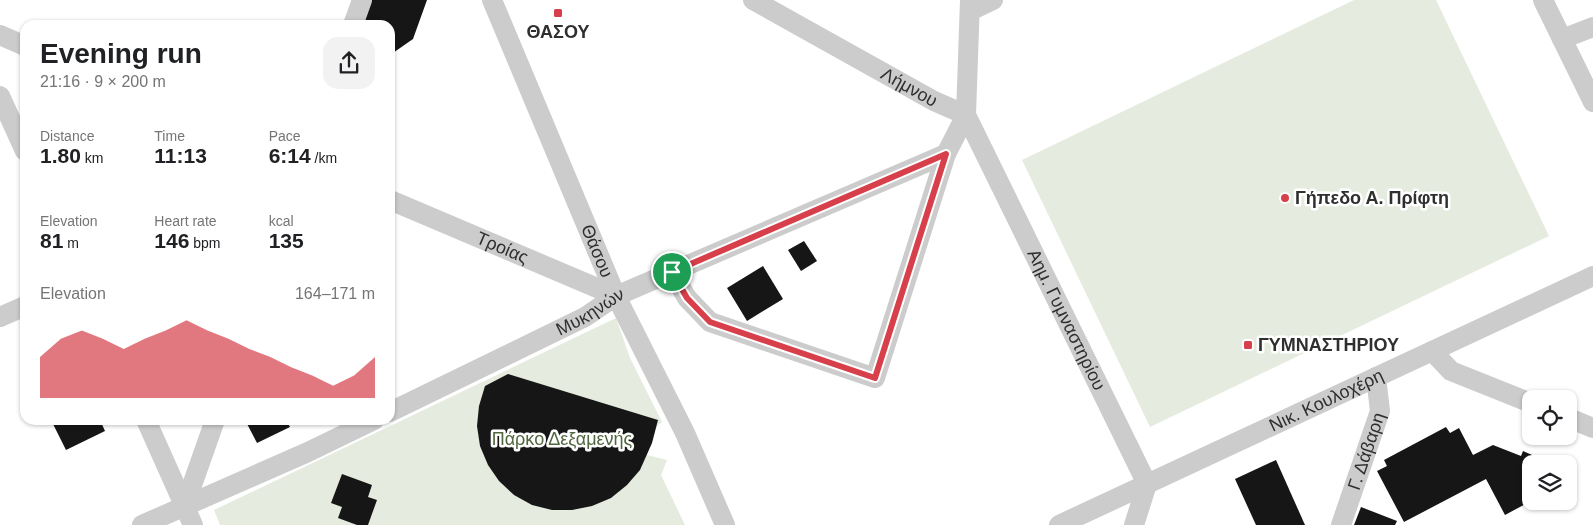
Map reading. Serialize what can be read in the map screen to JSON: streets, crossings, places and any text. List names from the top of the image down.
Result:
{
  "streets": {
    "street": [
      "Λήμνου",
      "Τροίας",
      "Θάσου",
      "Μυκηνών",
      "Αημ. Γυμναστηρίου",
      "Νικ. Κουλοχέρη",
      "Γ. Δάβαρη"
    ]
  },
  "crossings": [
    ["Λήμνου", "Αημ. Γυμναστηρίου"],
    ["Τροίας", "Θάσου"],
    ["Τροίας", "Μυκηνών"],
    ["Θάσου", "Μυκηνών"],
    ["Αημ. Γυμναστηρίου", "Νικ. Κουλοχέρη"],
    ["Νικ. Κουλοχέρη", "Γ. Δάβαρη"]
  ],
  "parks": ["Πάρκο Δεξαμενής"],
  "places": {
    "transit": ["ΘΑΣΟΥ", "ΓΥΜΝΑΣΤΗΡΙΟΥ"],
    "other": ["Γήπεδο Α. Πρίφτη"]
  },
  "page": {
    "heading": ["Evening run", "21:16 · 9 × 200 m"],
    "stats": [
      ["Distance", "1.80 km"],
      ["Time", "11:13"],
      ["Pace", "6:14 /km"],
      ["Elevation", "81 m"],
      ["Heart rate", "146 bpm"],
      ["kcal", "135"]
    ],
    "chart": ["Elevation", "164–171 m"]
  }
}
